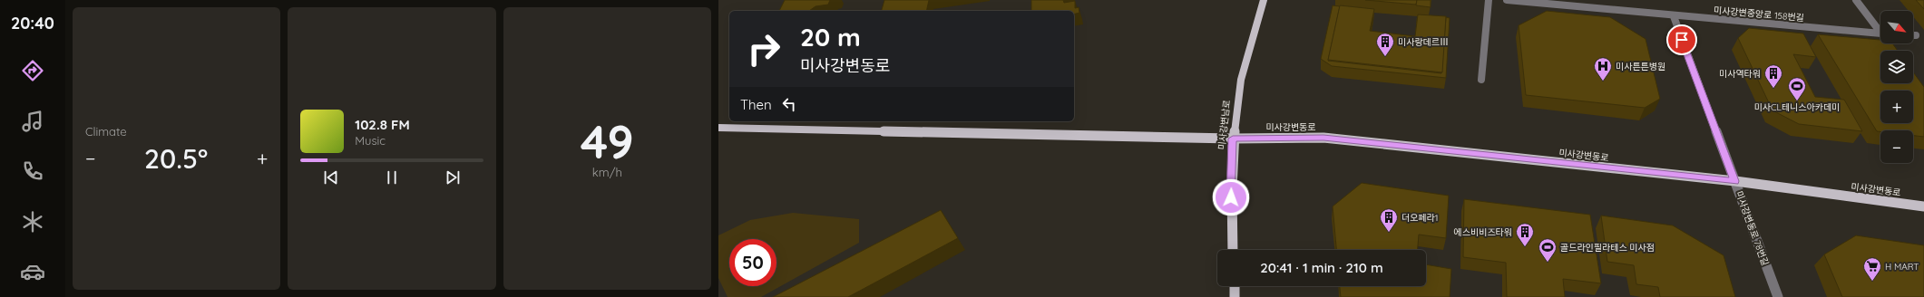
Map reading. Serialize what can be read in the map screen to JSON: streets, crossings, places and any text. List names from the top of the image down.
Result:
{
  "streets": {
    "main road": ["미사강변남로", "미사강변동로"],
    "lane": ["미사강변중앙로 158번길", "미사강변동로 78번길"]
  },
  "crossings": [
    ["미사강변중앙로 158번길", "미사강변동로 78번길"],
    ["미사강변남로", "미사강변동로"],
    ["미사강변동로", "미사강변동로 78번길"]
  ],
  "places": {
    "building": [
      "미사랑데르Ⅲ",
      "미사역타워",
      "더오페라1",
      "에스비비즈타워"
    ],
    "hospital": ["미사튼튼병원"],
    "sports": ["미사CL테니스아카데미", "골드라인필라테스 미사점"],
    "supermarket": ["H MART"]
  },
  "north": "bottom right",
  "page": {
    "tabs": "20:40",
    "tile": [
      "Climate",
      ["49", "km/h"]
    ],
    "map_buttons": ["+", "−"],
    "turn": ["20 m", "미사강변동로"],
    "then": "Then",
    "song": ["102.8 FM", "Music"],
    "heat": ["−", "20.5°", "+"],
    "limit": "50",
    "trip": "20:41 · 1 min · 210 m"
  }
}
